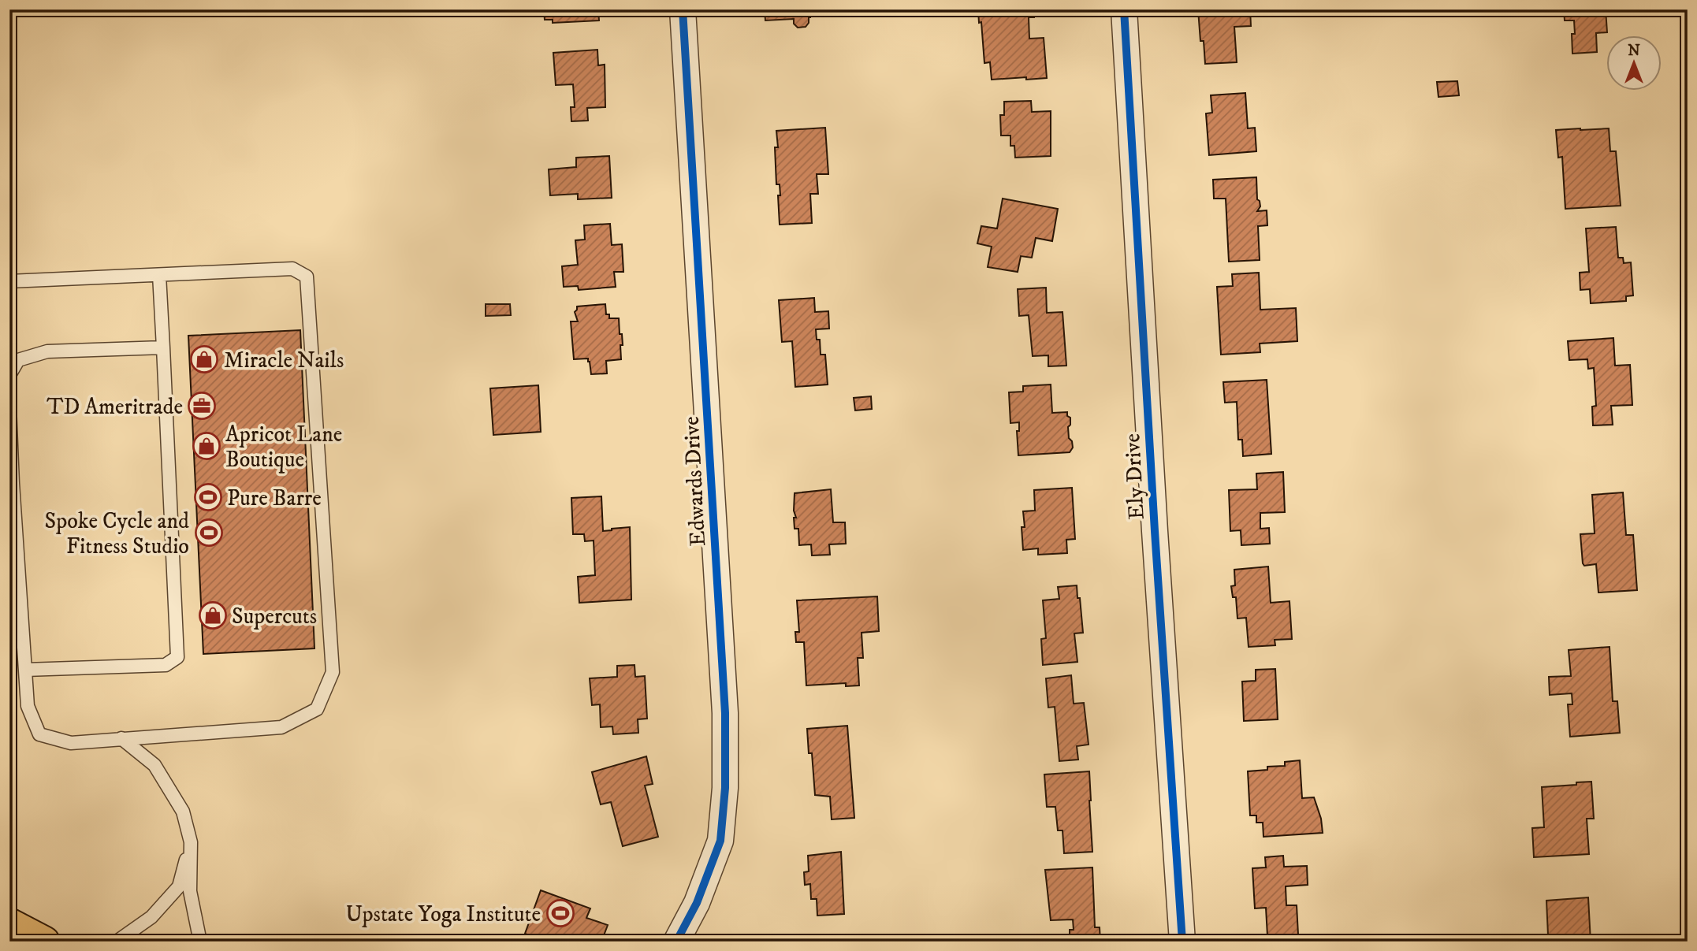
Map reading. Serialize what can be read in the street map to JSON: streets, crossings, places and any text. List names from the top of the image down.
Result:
{
  "streets": {
    "street": ["Ely Drive", "Edwards Drive"]
  },
  "places": {
    "shop": ["Miracle Nails", "Apricot Lane Boutique", "Supercuts"],
    "office": ["TD Ameritrade"],
    "sports": ["Pure Barre", "Spoke Cycle and Fitness Studio", "Upstate Yoga Institute"]
  },
  "north": "top"
}
